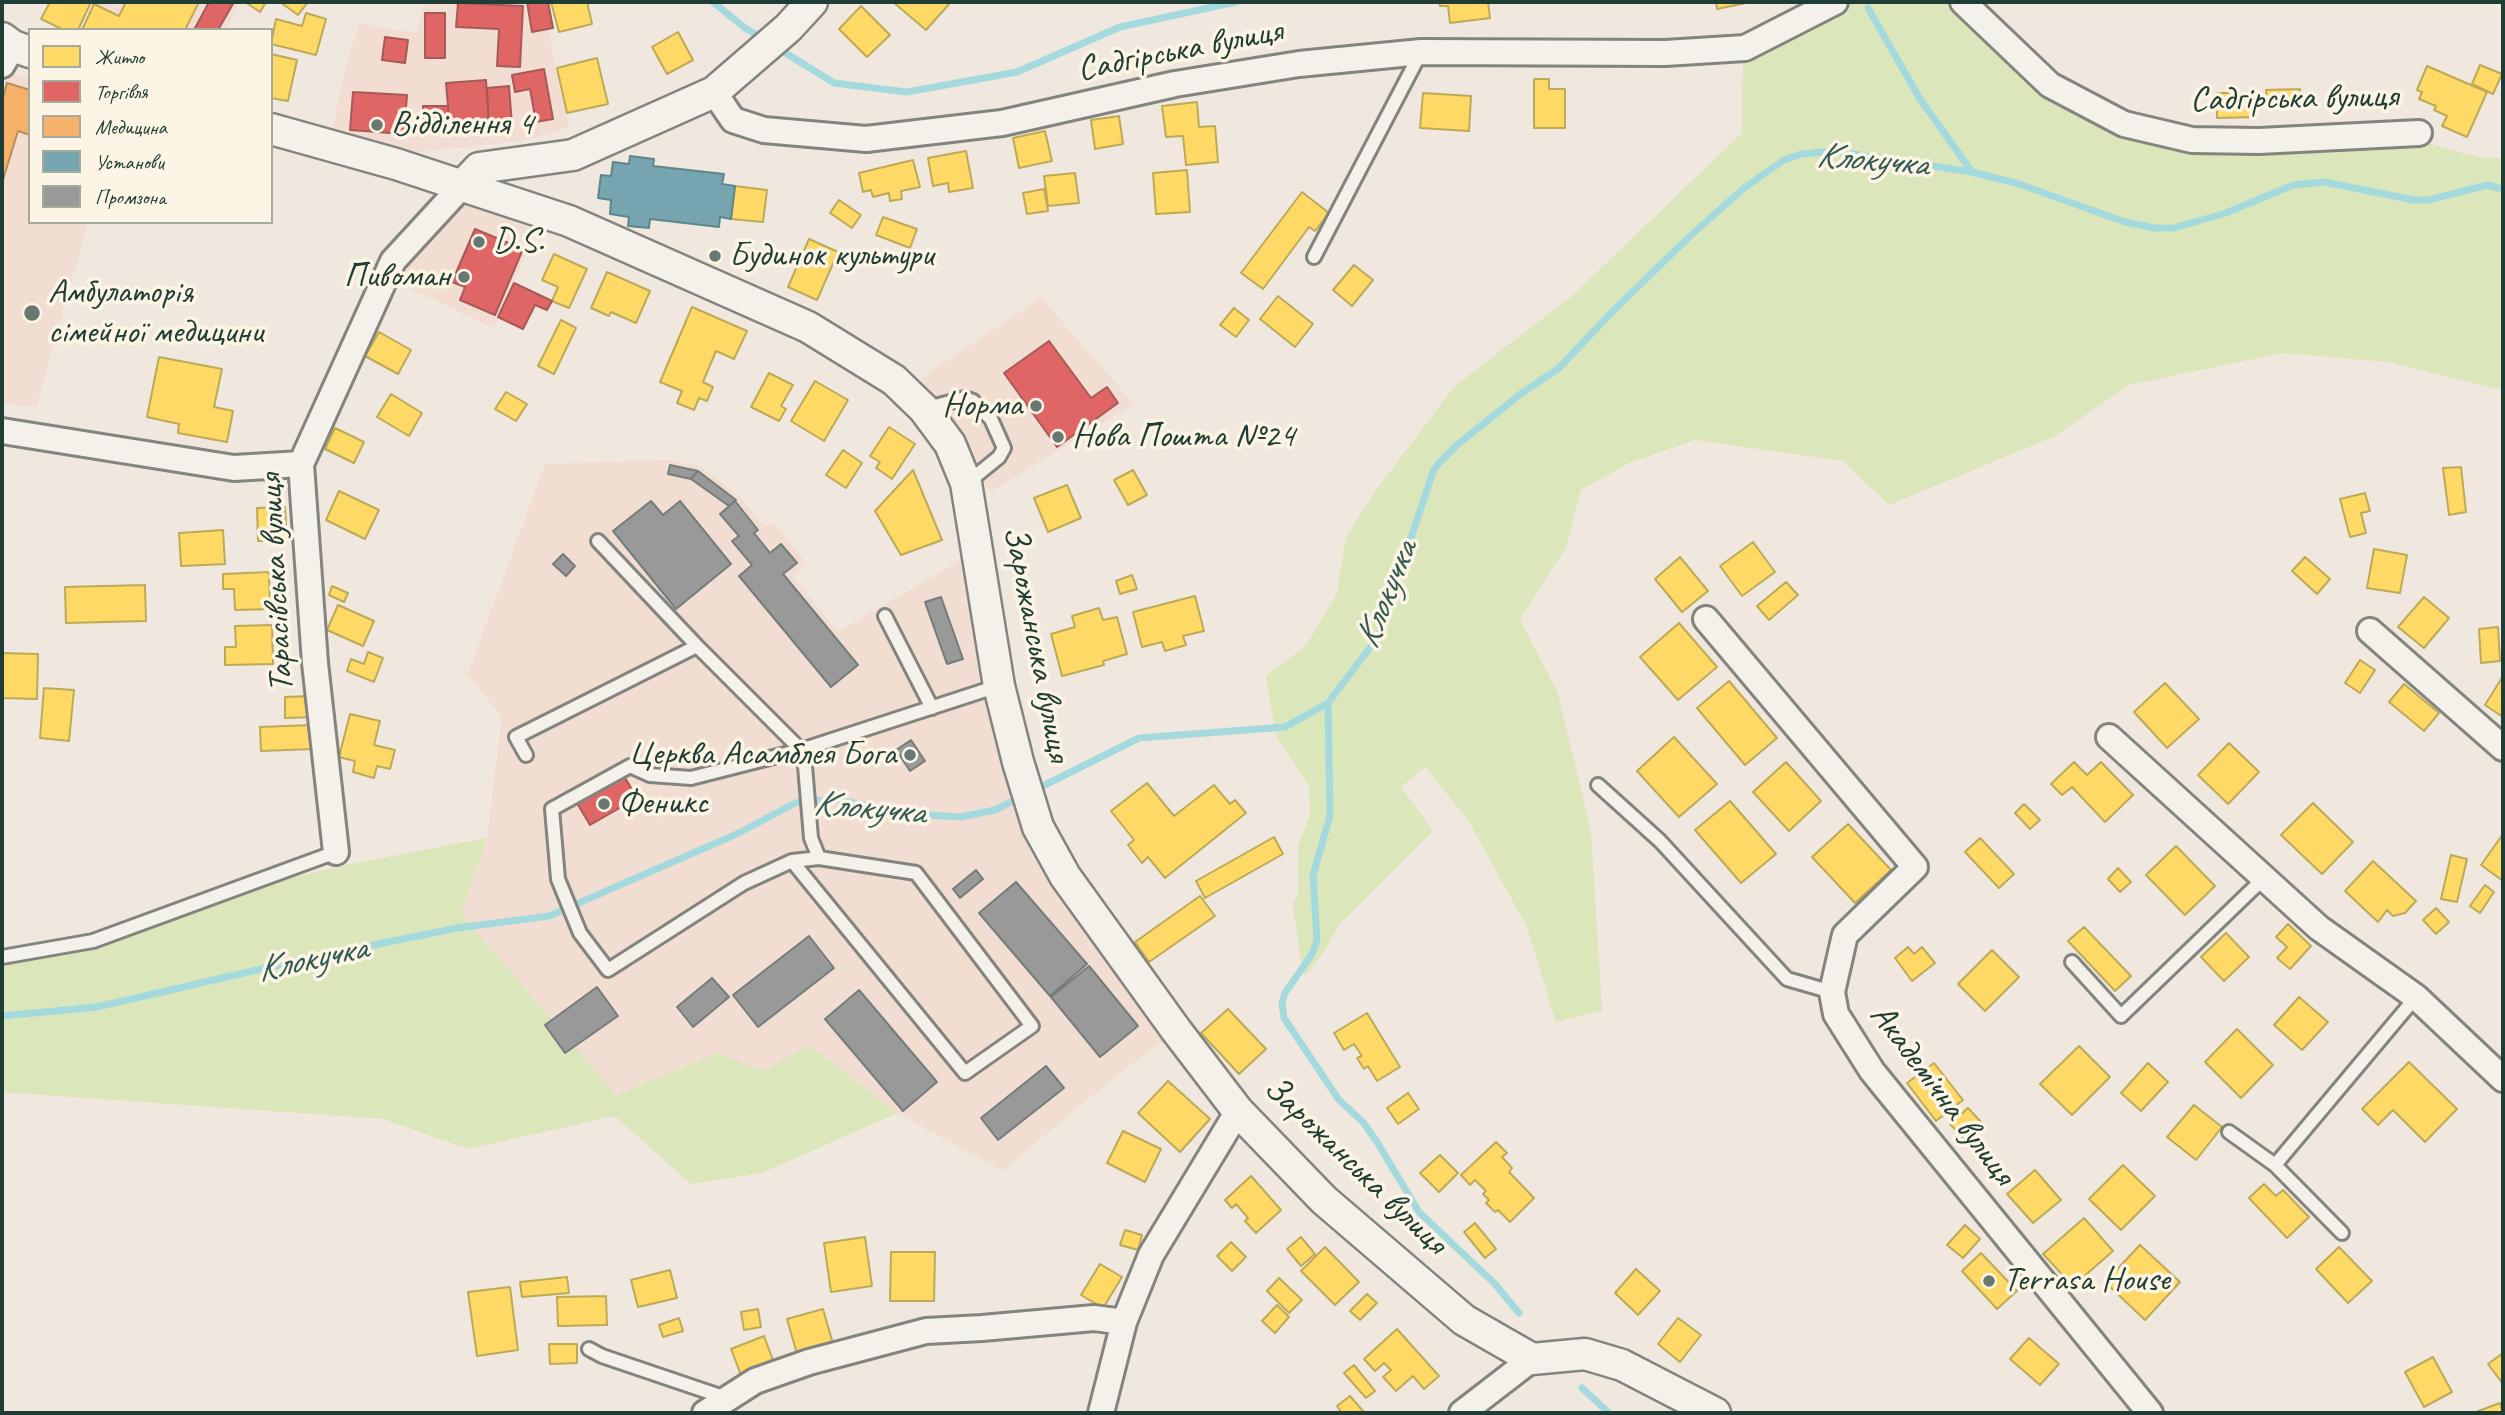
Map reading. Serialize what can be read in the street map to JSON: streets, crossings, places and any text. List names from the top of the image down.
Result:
{
  "streets": {
    "street": [
      "Садгірська вулиця",
      "Тарасівська вулиця",
      "Зарожанська вулиця",
      "Академічна вулиця"
    ]
  },
  "crossings": [
    ["Тарасівська вулиця", "Зарожанська вулиця"]
  ],
  "water": ["Клокучка"],
  "places": [
    "Відділення 4",
    "D.S.",
    "Будинок культури",
    "Пивоман",
    "Амбулаторія сімейної медицини",
    "Норма",
    "Нова Пошта №24",
    "Церква Асамблея Бога",
    "Феникс",
    "Terrasa House"
  ],
  "legend": [
    "Житло",
    "Торгівля",
    "Медицина",
    "Установи",
    "Промзона"
  ]
}
